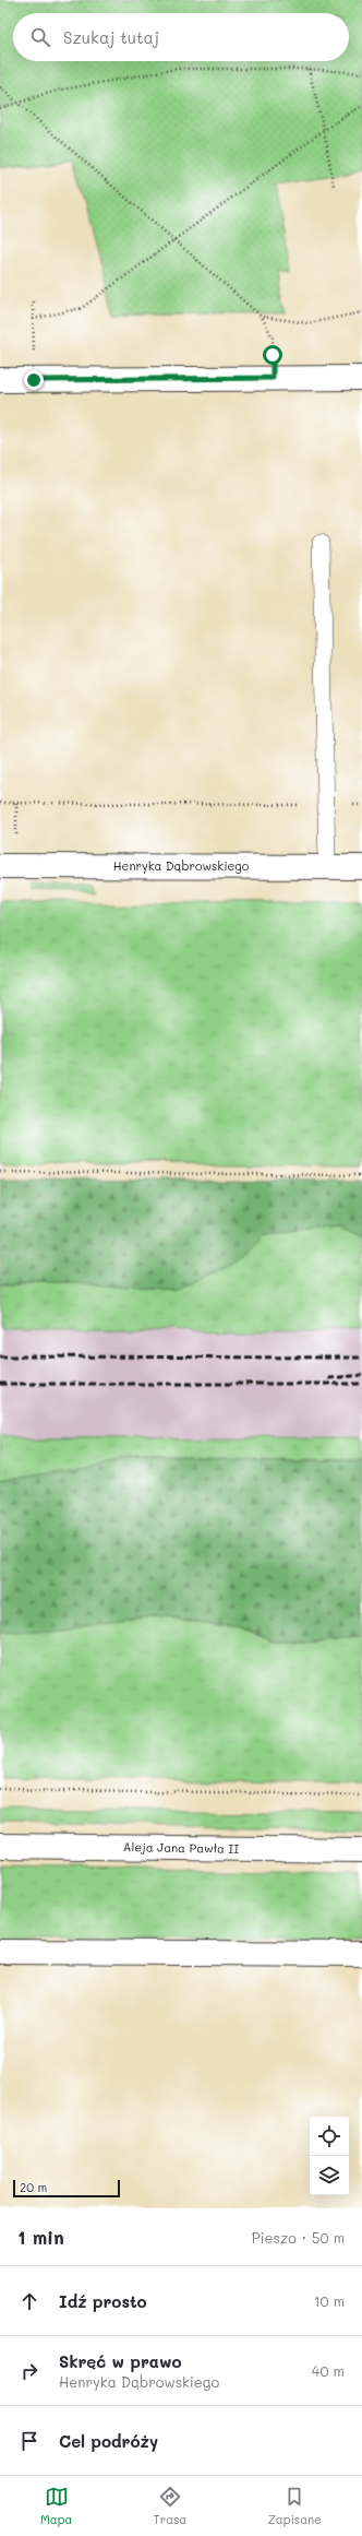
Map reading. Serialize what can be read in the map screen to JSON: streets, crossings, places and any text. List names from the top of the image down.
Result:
{
  "streets": {
    "street": ["Henryka Dąbrowskiego", "Aleja Jana Pawła II"]
  },
  "scale_bar": "20 m",
  "page": {
    "search": "Szukaj tutaj",
    "scale": "20 m",
    "heading": ["1 min", "Pieszo · 50 m"],
    "list": [
      ["Idź prosto", "10 m"],
      ["Skręć w prawo", "Henryka Dąbrowskiego", "40 m"],
      "Cel podróży"
    ],
    "nav": ["Mapa", "Trasa", "Zapisane"]
  }
}
